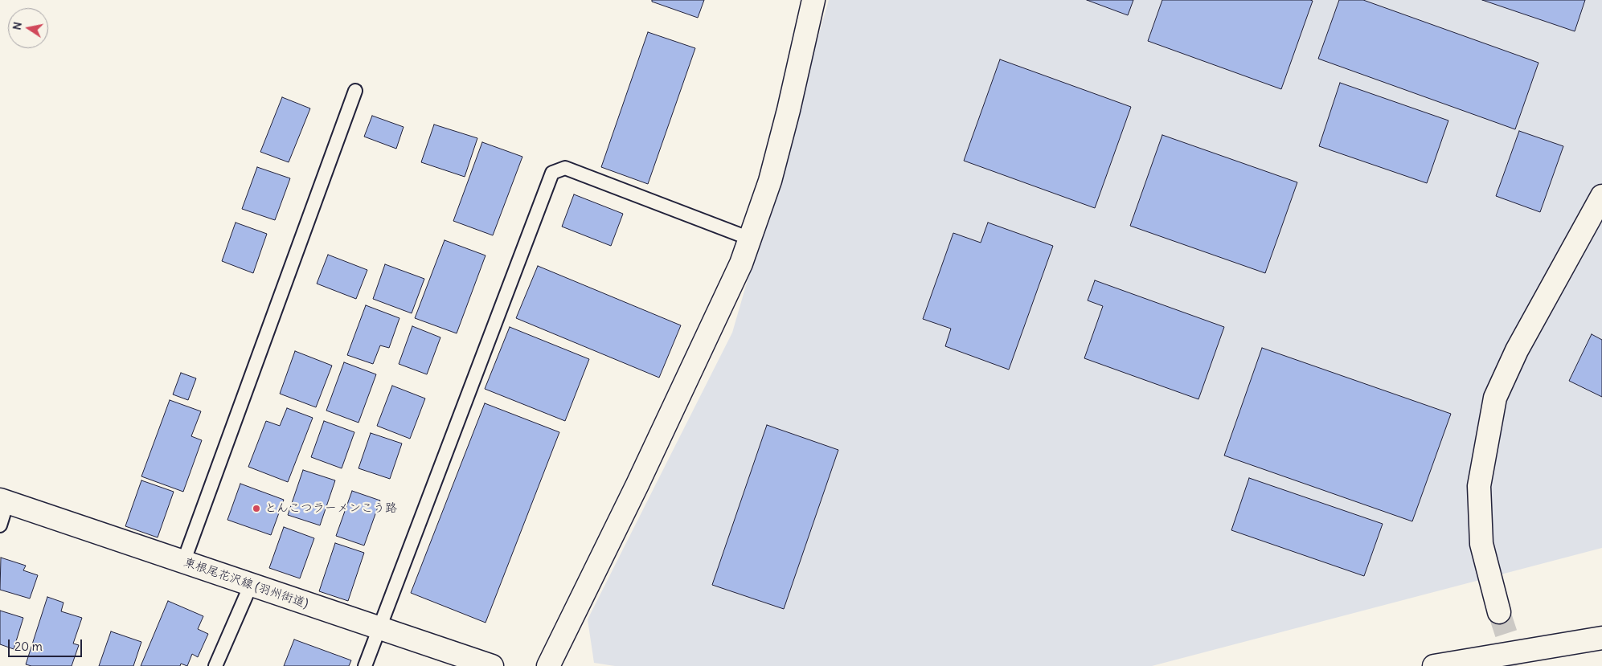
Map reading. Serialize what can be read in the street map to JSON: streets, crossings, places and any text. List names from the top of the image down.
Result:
{
  "streets": {
    "main road": ["東根尾花沢線 (羽州街道)"]
  },
  "places": ["とんこつラーメンこう路"],
  "scale_bar": "20 m",
  "north": "left"
}
